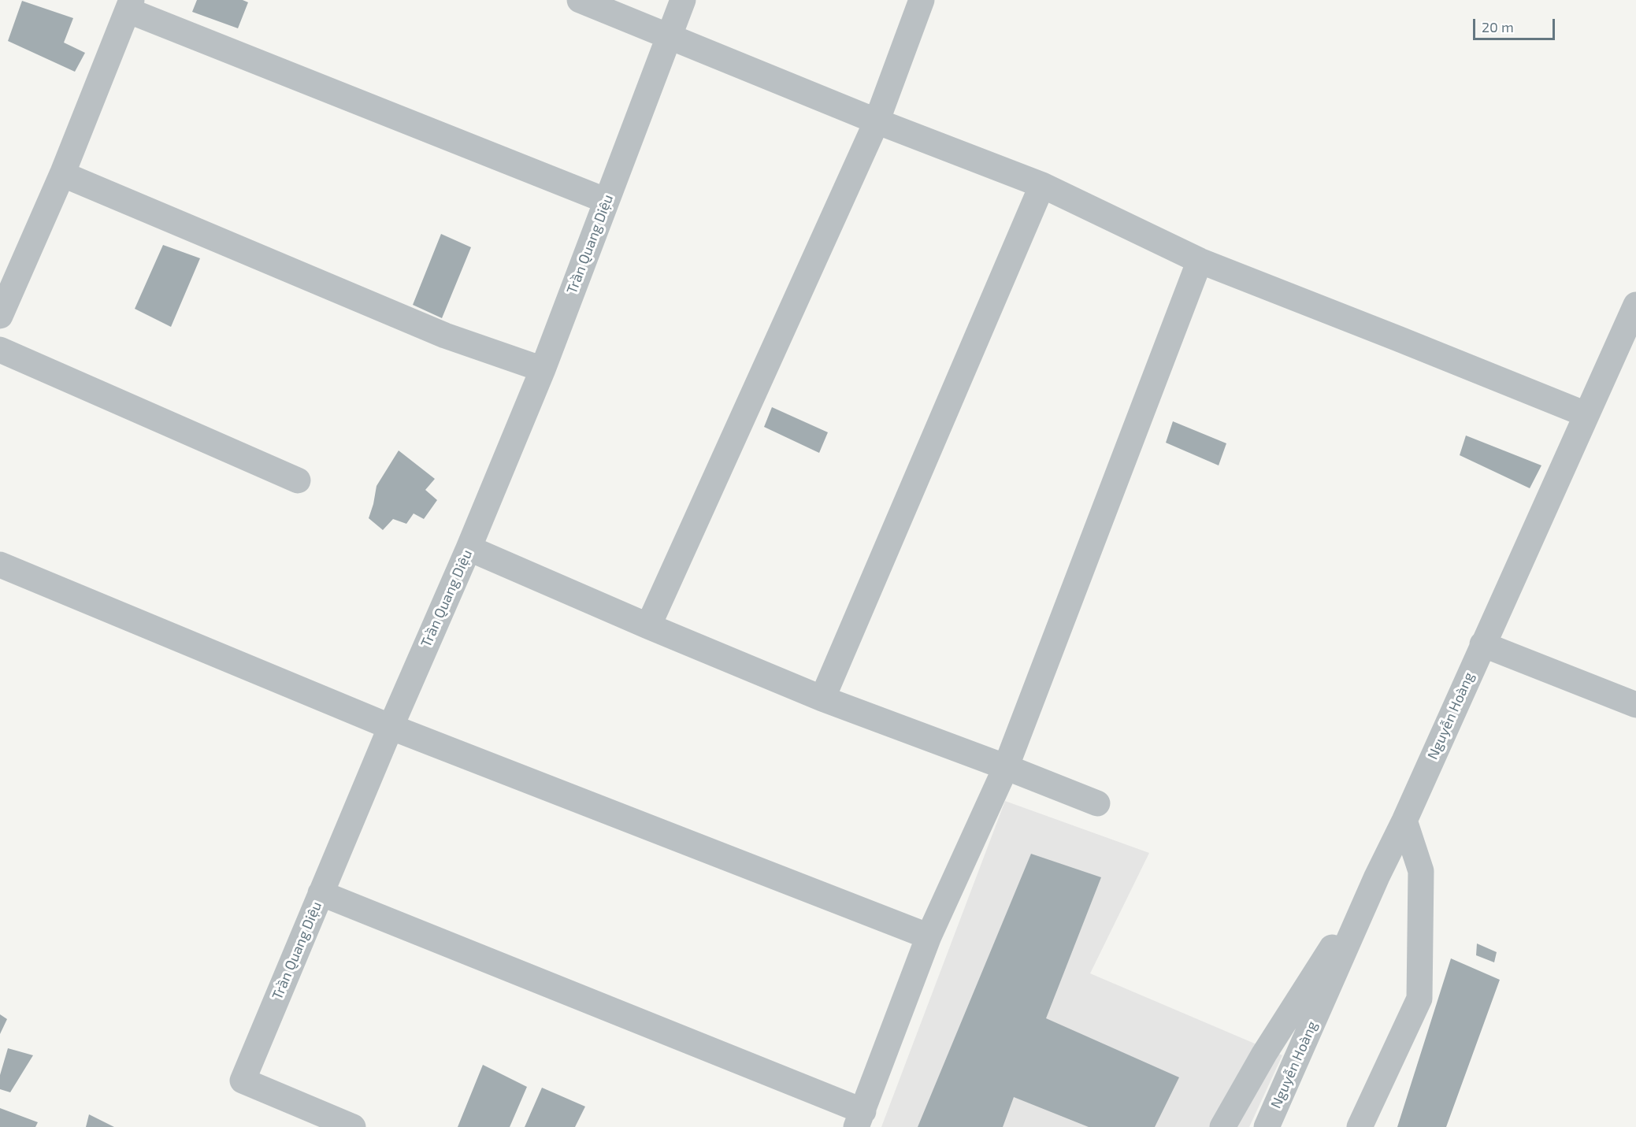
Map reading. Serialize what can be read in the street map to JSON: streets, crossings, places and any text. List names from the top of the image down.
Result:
{
  "streets": {
    "street": ["Trần Quang Diệu", "Nguyễn Hoàng"]
  },
  "scale_bar": "20 m"
}
